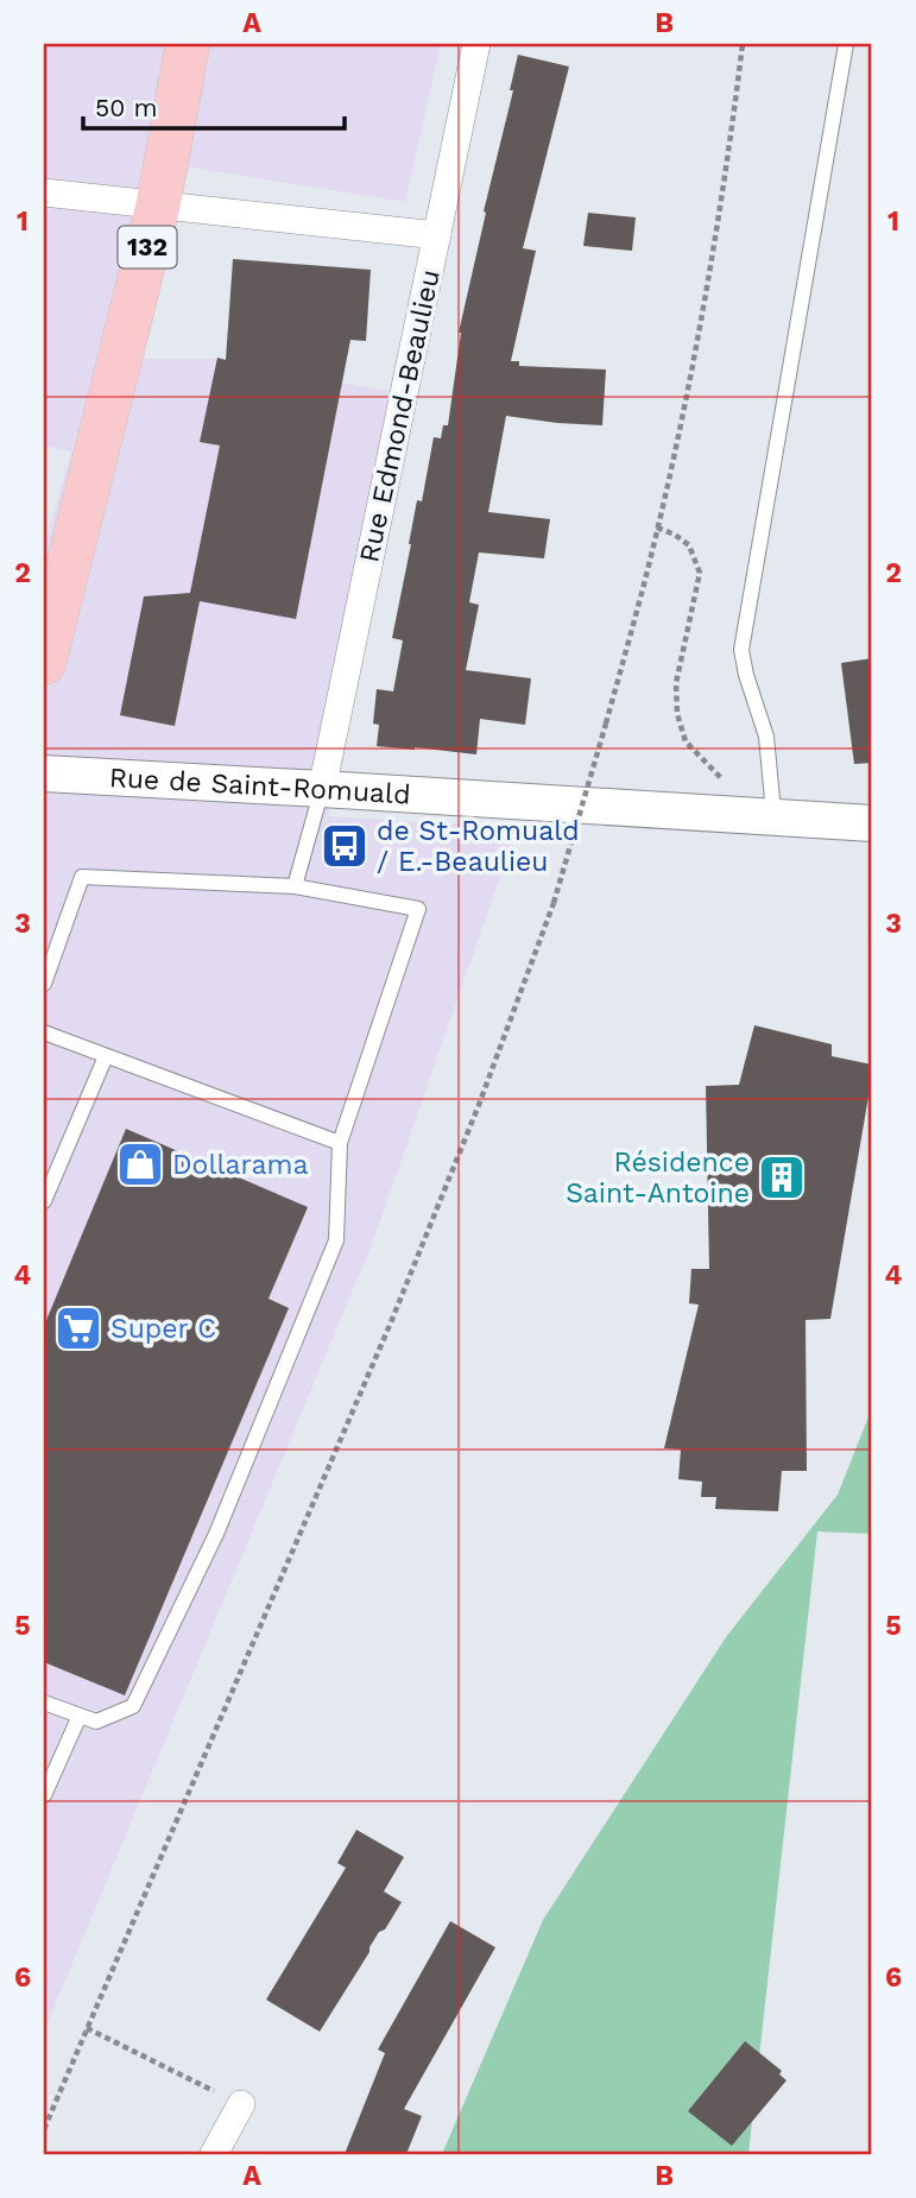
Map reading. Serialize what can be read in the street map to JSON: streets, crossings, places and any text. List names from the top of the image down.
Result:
{
  "streets": {
    "main road": ["132"],
    "street": ["Rue Edmond-Beaulieu", "Rue de Saint-Romuald"]
  },
  "crossings": [
    ["Rue Edmond-Beaulieu", "Rue de Saint-Romuald"]
  ],
  "places": {
    "bus stop": ["de St-Romuald / E.-Beaulieu"],
    "shop": ["Dollarama"],
    "building": ["Résidence Saint-Antoine"],
    "supermarket": ["Super C"]
  },
  "scale_bar": "50 m",
  "grid": {
    "columns": ["A", "B"],
    "rows": [
      "1",
      "2",
      "3",
      "4",
      "5",
      "6"
    ]
  }
}
